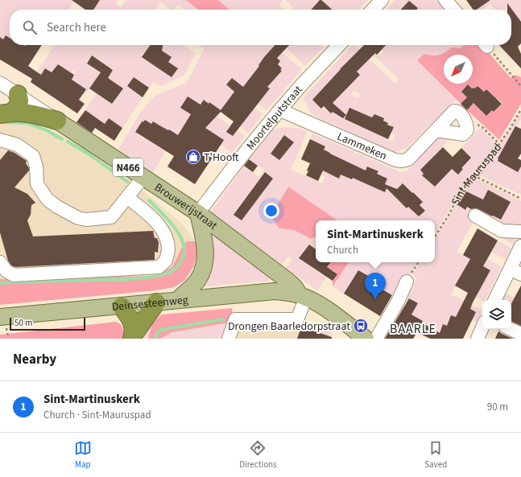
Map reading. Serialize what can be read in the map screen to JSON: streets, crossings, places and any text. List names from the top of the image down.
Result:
{
  "streets": {
    "main road": ["N466", "Brouwerijstraat", "Deinsesteenweg"],
    "street": ["Moortelputstraat", "Lammeken"],
    "path": ["Sint-Mauruspad"]
  },
  "crossings": [
    ["Moortelputstraat", "Lammeken"],
    ["Moortelputstraat", "Brouwerijstraat"],
    ["N466", "Brouwerijstraat"],
    ["N466", "Deinsesteenweg"],
    ["Brouwerijstraat", "Deinsesteenweg"]
  ],
  "districts": ["BAARLE"],
  "places": {
    "shop": ["T'Hooft"],
    "bus stop": ["Drongen Baarledorpstraat"]
  },
  "scale_bar": "50 m",
  "north": "bottom left",
  "page": {
    "search": "Search here",
    "popup": ["Sint-Martinuskerk", "Church"],
    "pins": "1",
    "scale": "50 m",
    "heading": "Nearby",
    "list": [
      {
        "mark": "1",
        "name": "Sint-Martinuskerk",
        "note": "Church · Sint-Mauruspad",
        "value": "90 m"
      }
    ],
    "nav": ["Map", "Directions", "Saved"]
  }
}
